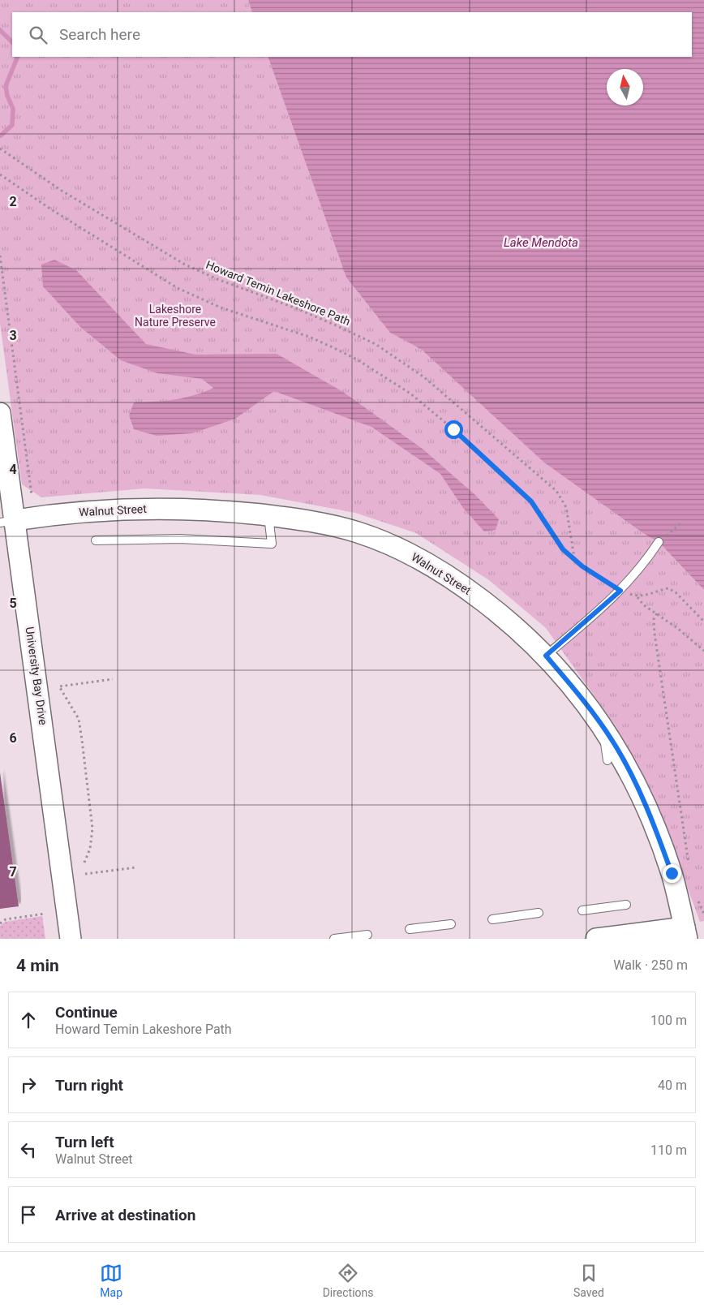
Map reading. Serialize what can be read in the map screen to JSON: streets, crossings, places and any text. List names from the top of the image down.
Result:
{
  "streets": {
    "street": ["Walnut Street", "University Bay Drive"],
    "path": ["Howard Temin Lakeshore Path"]
  },
  "crossings": [
    ["Walnut Street", "University Bay Drive"]
  ],
  "water": ["Lake Mendota"],
  "parks": ["Lakeshore Nature Preserve"],
  "north": "top",
  "page": {
    "search": "Search here",
    "heading": ["4 min", "Walk · 250 m"],
    "list": [
      ["Continue", "Howard Temin Lakeshore Path", "100 m"],
      ["Turn right", "40 m"],
      ["Turn left", "Walnut Street", "110 m"],
      "Arrive at destination"
    ],
    "nav": ["Map", "Directions", "Saved"]
  },
  "grid": {
    "rows": [
      "2",
      "3",
      "4",
      "5",
      "6",
      "7"
    ]
  }
}
